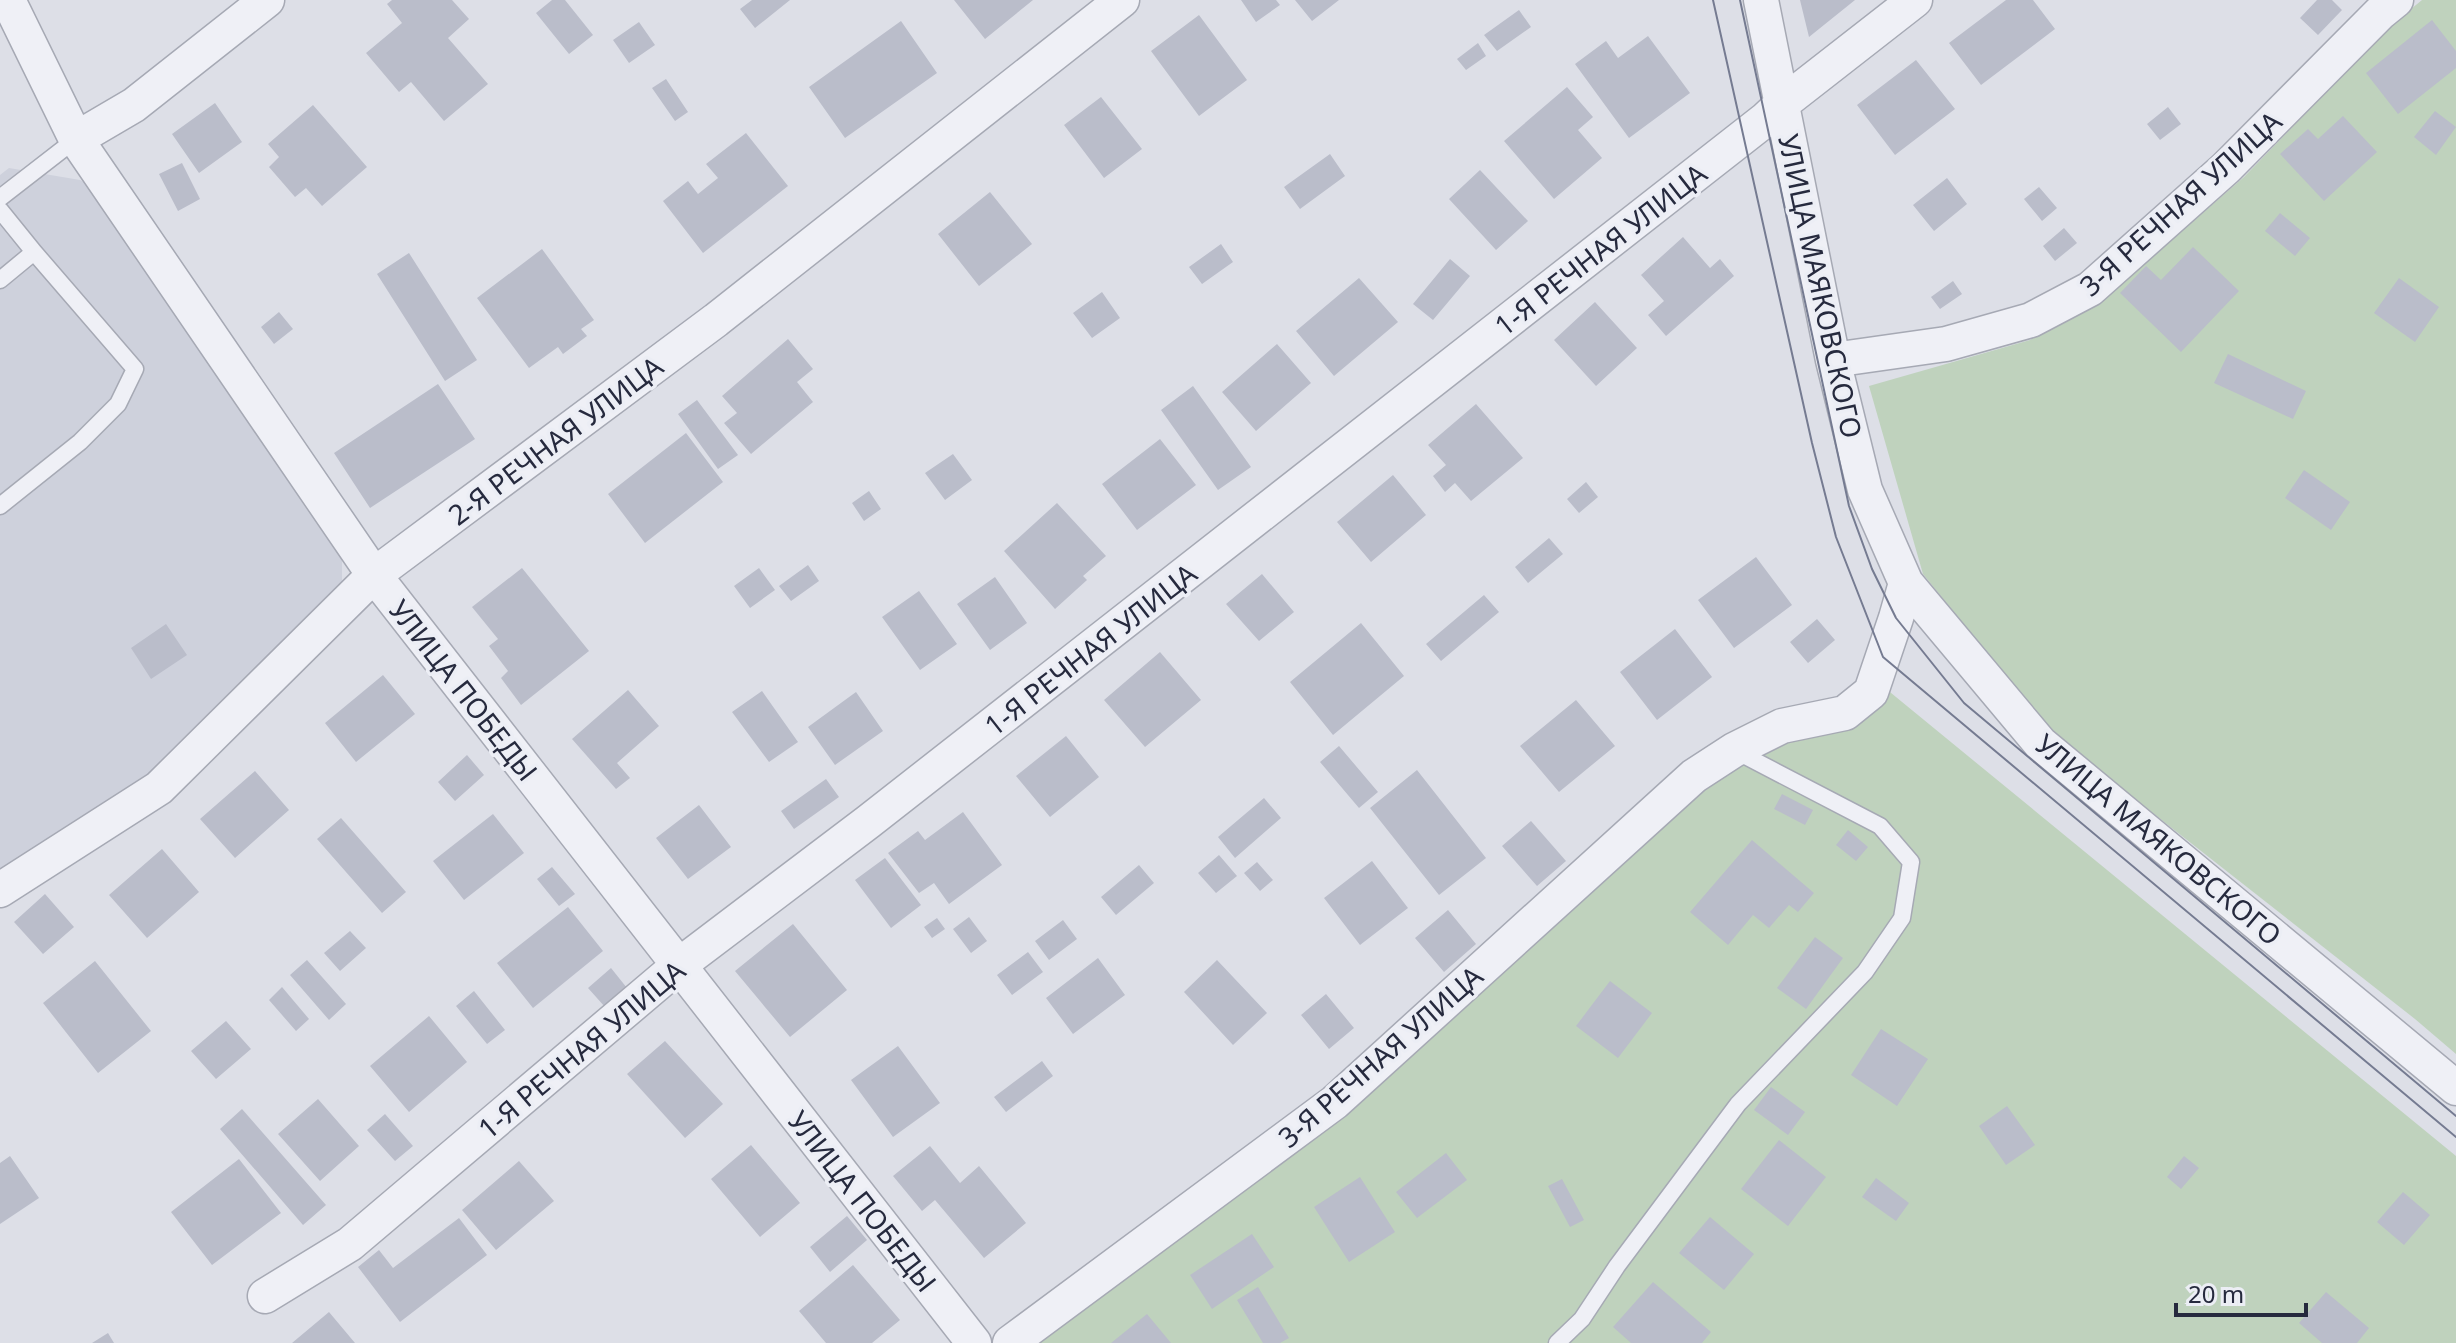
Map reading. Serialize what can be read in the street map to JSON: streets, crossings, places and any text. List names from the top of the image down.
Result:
{
  "streets": {
    "street": [
      "3-Я РЕЧНАЯ УЛИЦА",
      "1-Я РЕЧНАЯ УЛИЦА",
      "УЛИЦА МАЯКОВСКОГО",
      "2-Я РЕЧНАЯ УЛИЦА",
      "УЛИЦА ПОБЕДЫ"
    ]
  },
  "crossings": [
    ["3-Я РЕЧНАЯ УЛИЦА", "УЛИЦА МАЯКОВСКОГО"],
    ["1-Я РЕЧНАЯ УЛИЦА", "УЛИЦА МАЯКОВСКОГО"],
    ["1-Я РЕЧНАЯ УЛИЦА", "УЛИЦА ПОБЕДЫ"],
    ["2-Я РЕЧНАЯ УЛИЦА", "УЛИЦА ПОБЕДЫ"]
  ],
  "scale_bar": "20 m"
}
